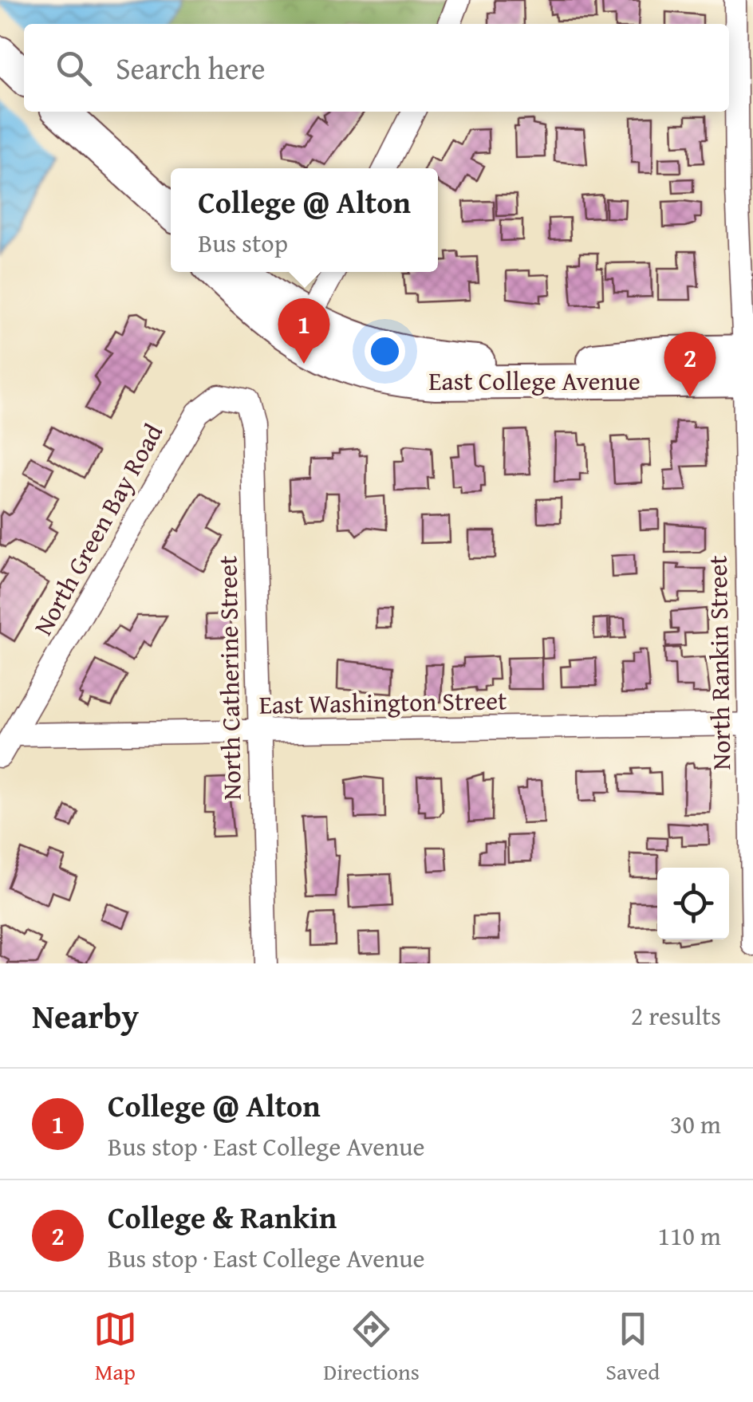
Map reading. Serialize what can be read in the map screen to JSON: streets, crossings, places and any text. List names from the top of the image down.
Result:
{
  "streets": {
    "main road": ["East College Avenue"],
    "street": [
      "North Green Bay Road",
      "North Rankin Street",
      "North Catherine Street",
      "East Washington Street"
    ]
  },
  "crossings": [
    ["East College Avenue", "North Rankin Street"],
    ["North Green Bay Road", "North Catherine Street"],
    ["North Green Bay Road", "East Washington Street"],
    ["North Rankin Street", "East Washington Street"],
    ["North Catherine Street", "East Washington Street"]
  ],
  "page": {
    "search": "Search here",
    "popup": ["College @ Alton", "Bus stop"],
    "pins": ["1", "2"],
    "heading": ["Nearby", "2 results"],
    "list": [
      {
        "mark": "1",
        "name": "College @ Alton",
        "note": "Bus stop · East College Avenue",
        "value": "30 m"
      },
      {
        "mark": "2",
        "name": "College & Rankin",
        "note": "Bus stop · East College Avenue",
        "value": "110 m"
      }
    ],
    "nav": ["Map", "Directions", "Saved"]
  }
}
